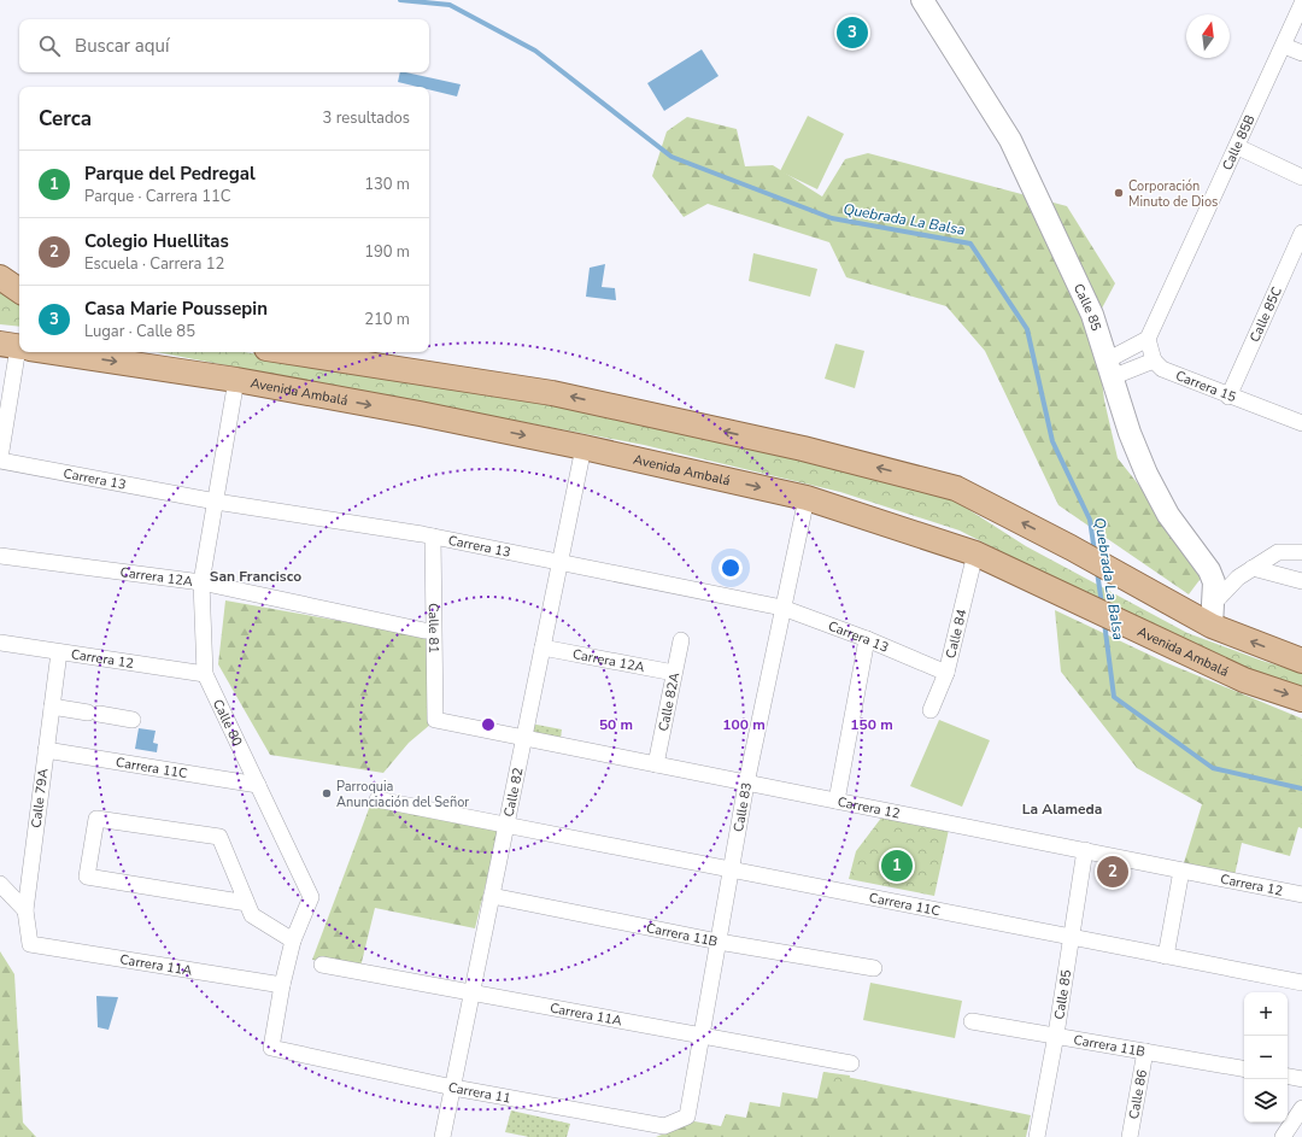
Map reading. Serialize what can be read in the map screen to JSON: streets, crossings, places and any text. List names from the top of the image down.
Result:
{
  "streets": {
    "main road": ["Avenida Ambalá"],
    "street": [
      "Calle 85B",
      "Calle 85",
      "Calle 85C",
      "Carrera 15",
      "Carrera 13",
      "Carrera 12A",
      "Calle 81",
      "Calle 84",
      "Carrera 12",
      "Calle 82A",
      "Calle 80",
      "Carrera 11C",
      "Calle 82",
      "Calle 79A",
      "Calle 83",
      "Carrera 11B",
      "Carrera 11A",
      "Carrera 11",
      "Calle 86"
    ]
  },
  "crossings": [
    ["Calle 85", "Carrera 12"],
    ["Calle 85", "Carrera 11C"],
    ["Calle 85", "Carrera 11B"],
    ["Calle 85C", "Carrera 15"],
    ["Avenida Ambalá", "Calle 84"],
    ["Avenida Ambalá", "Calle 80"],
    ["Avenida Ambalá", "Calle 82"],
    ["Avenida Ambalá", "Calle 83"],
    ["Carrera 13", "Calle 81"],
    ["Carrera 13", "Calle 84"],
    ["Carrera 13", "Calle 80"],
    ["Carrera 13", "Calle 82"],
    ["Carrera 13", "Calle 83"],
    ["Carrera 12A", "Calle 82A"],
    ["Carrera 12A", "Calle 80"],
    ["Carrera 12A", "Calle 82"],
    ["Calle 81", "Carrera 12"],
    ["Carrera 12", "Calle 82A"],
    ["Carrera 12", "Calle 80"],
    ["Carrera 12", "Calle 82"],
    ["Carrera 12", "Calle 79A"],
    ["Carrera 12", "Calle 83"],
    ["Calle 80", "Carrera 11C"],
    ["Calle 80", "Carrera 11A"],
    ["Calle 80", "Carrera 11"],
    ["Carrera 11C", "Calle 82"],
    ["Carrera 11C", "Calle 79A"],
    ["Carrera 11C", "Calle 83"],
    ["Calle 82", "Carrera 11B"],
    ["Calle 82", "Carrera 11A"],
    ["Calle 82", "Carrera 11"],
    ["Calle 79A", "Carrera 11A"],
    ["Calle 83", "Carrera 11B"],
    ["Calle 83", "Carrera 11A"],
    ["Calle 83", "Carrera 11"],
    ["Carrera 11B", "Calle 86"]
  ],
  "districts": ["San Francisco", "La Alameda"],
  "water": ["Quebrada La Balsa"],
  "places": ["Corporación Minuto de Dios", "Parroquia Anunciación del Señor"],
  "north": "top",
  "page": {
    "pins": ["3", "1", "2"],
    "search": "Buscar aquí",
    "heading": ["Cerca", "3 resultados"],
    "list": [
      {
        "mark": "1",
        "name": "Parque del Pedregal",
        "note": "Parque · Carrera 11C",
        "value": "130 m"
      },
      {
        "mark": "2",
        "name": "Colegio Huellitas",
        "note": "Escuela · Carrera 12",
        "value": "190 m"
      },
      {
        "mark": "3",
        "name": "Casa Marie Poussepin",
        "note": "Lugar · Calle 85",
        "value": "210 m"
      }
    ],
    "map_buttons": ["+", "−"]
  },
  "rings": ["50 m", "100 m", "150 m"]
}
